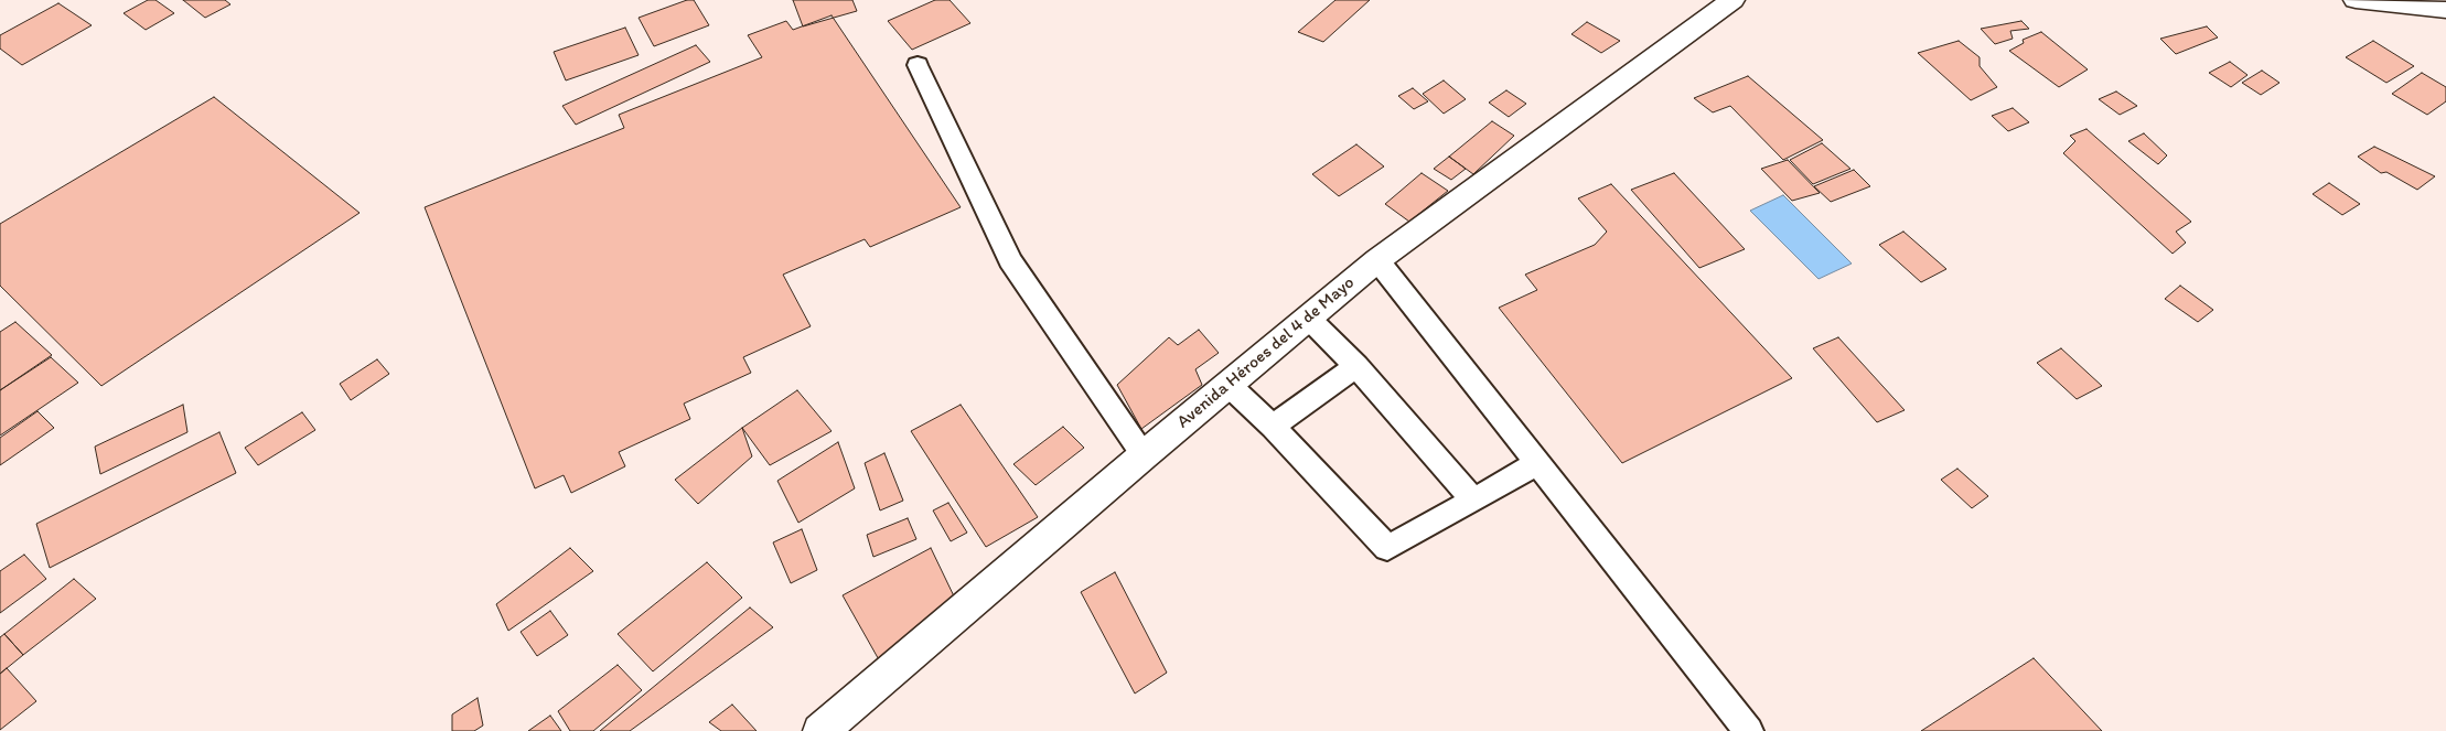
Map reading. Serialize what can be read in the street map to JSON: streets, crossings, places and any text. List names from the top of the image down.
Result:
{
  "streets": {
    "main road": ["Avenida Héroes del 4 de Mayo"]
  }
}
